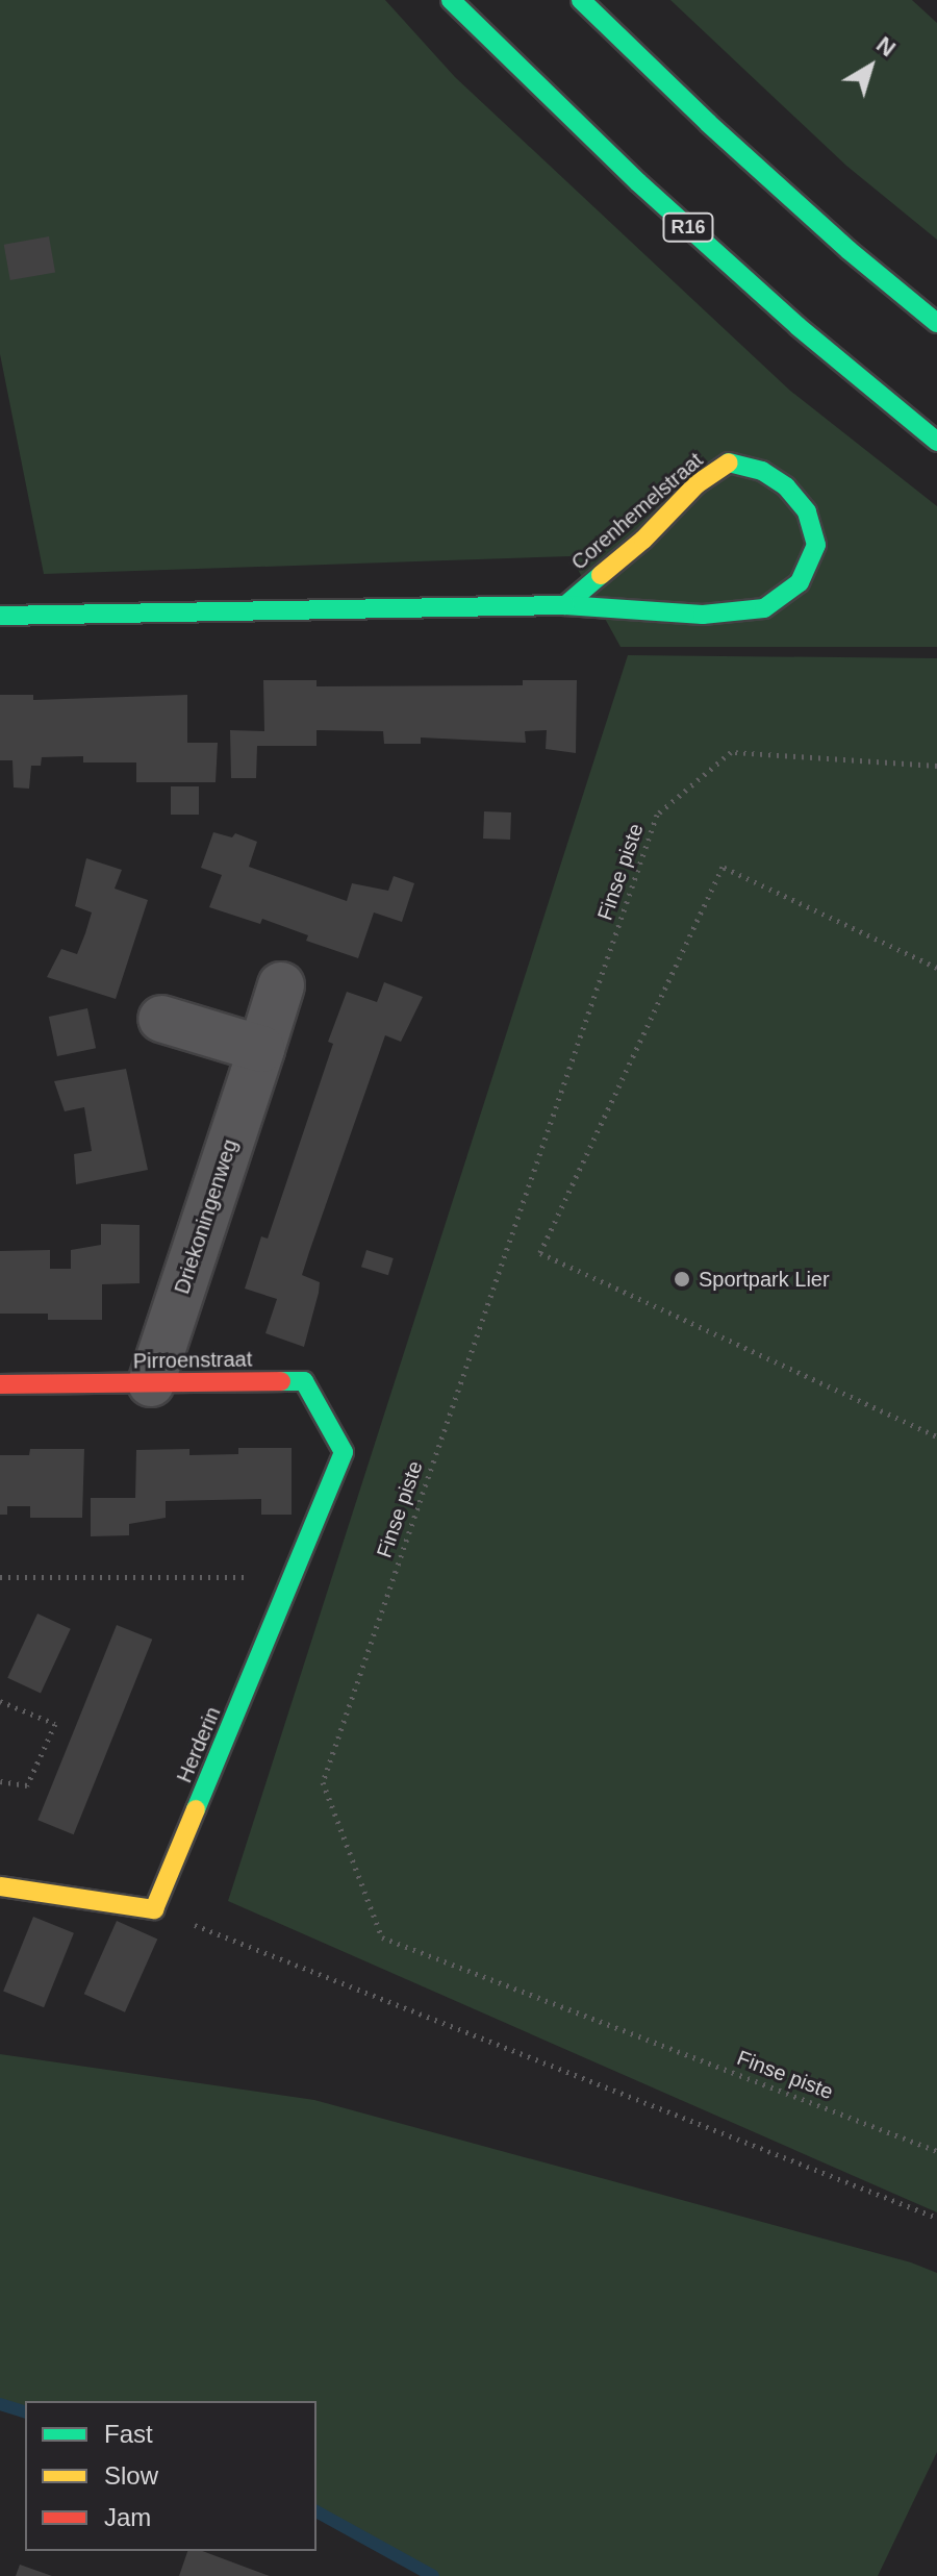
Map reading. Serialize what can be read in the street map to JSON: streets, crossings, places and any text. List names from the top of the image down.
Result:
{
  "streets": {
    "main road": [
      "R16",
      "Corenhemelstraat",
      "Pirroenstraat",
      "Herderin"
    ],
    "street": ["Driekoningenweg"],
    "path": ["Finse piste"]
  },
  "crossings": [
    ["Driekoningenweg", "Pirroenstraat"],
    ["Pirroenstraat", "Herderin"]
  ],
  "places": ["Sportpark Lier"],
  "legend": ["Fast", "Slow", "Jam"],
  "north": "top right"
}
